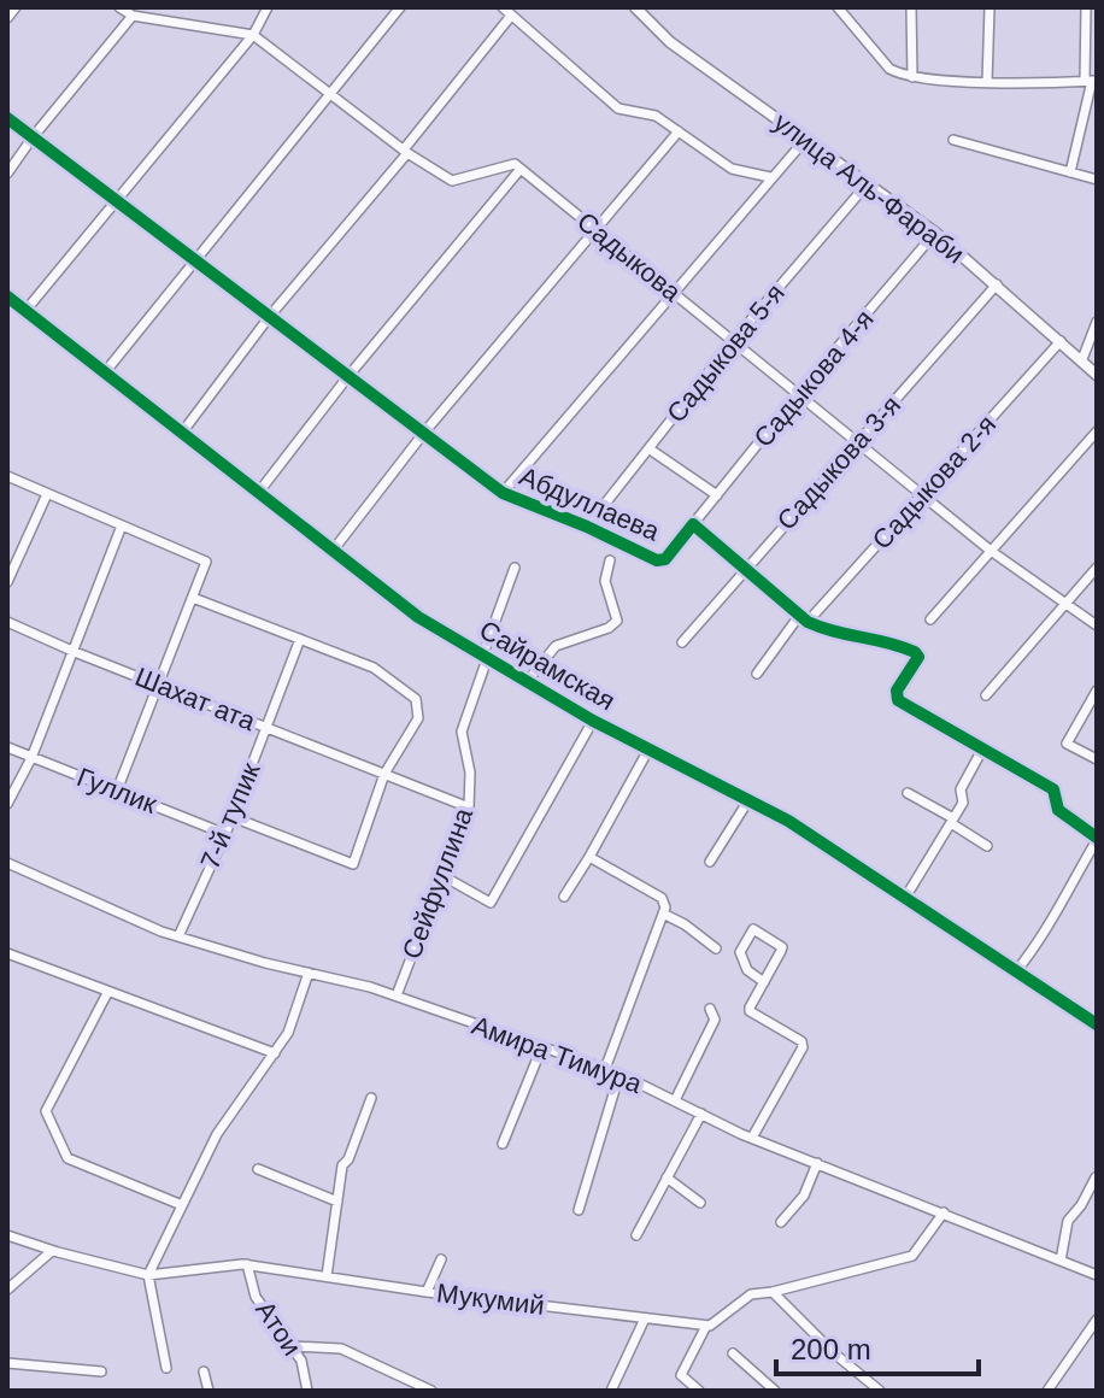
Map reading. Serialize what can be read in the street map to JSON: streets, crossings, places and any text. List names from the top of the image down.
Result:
{
  "streets": {
    "main road": ["улица Аль-Фараби"],
    "street": [
      "Садыкова",
      "Садыкова 5-я",
      "Садыкова 4-я",
      "Садыкова 3-я",
      "Садыкова 2-я",
      "Абдуллаева",
      "Сайрамская",
      "Шахат ата",
      "Гуллик",
      "7-й тупик",
      "Сейфуллина",
      "Амира Тимура",
      "Мукумий",
      "Атои"
    ]
  },
  "crossings": [
    ["улица Аль-Фараби", "Садыкова 5-я"],
    ["улица Аль-Фараби", "Садыкова 4-я"],
    ["улица Аль-Фараби", "Садыкова 3-я"],
    ["улица Аль-Фараби", "Садыкова 2-я"],
    ["Садыкова", "Садыкова 5-я"],
    ["Садыкова", "Садыкова 4-я"],
    ["Садыкова", "Садыкова 3-я"],
    ["Садыкова", "Садыкова 2-я"],
    ["Садыкова 5-я", "Абдуллаева"],
    ["Садыкова 4-я", "Абдуллаева"],
    ["Садыкова 3-я", "Абдуллаева"],
    ["Садыкова 2-я", "Абдуллаева"],
    ["Сайрамская", "Сейфуллина"],
    ["Шахат ата", "7-й тупик"],
    ["Шахат ата", "Сейфуллина"],
    ["Гуллик", "7-й тупик"],
    ["7-й тупик", "Амира Тимура"],
    ["Сейфуллина", "Амира Тимура"],
    ["Мукумий", "Атои"]
  ],
  "scale_bar": "200 m"
}
